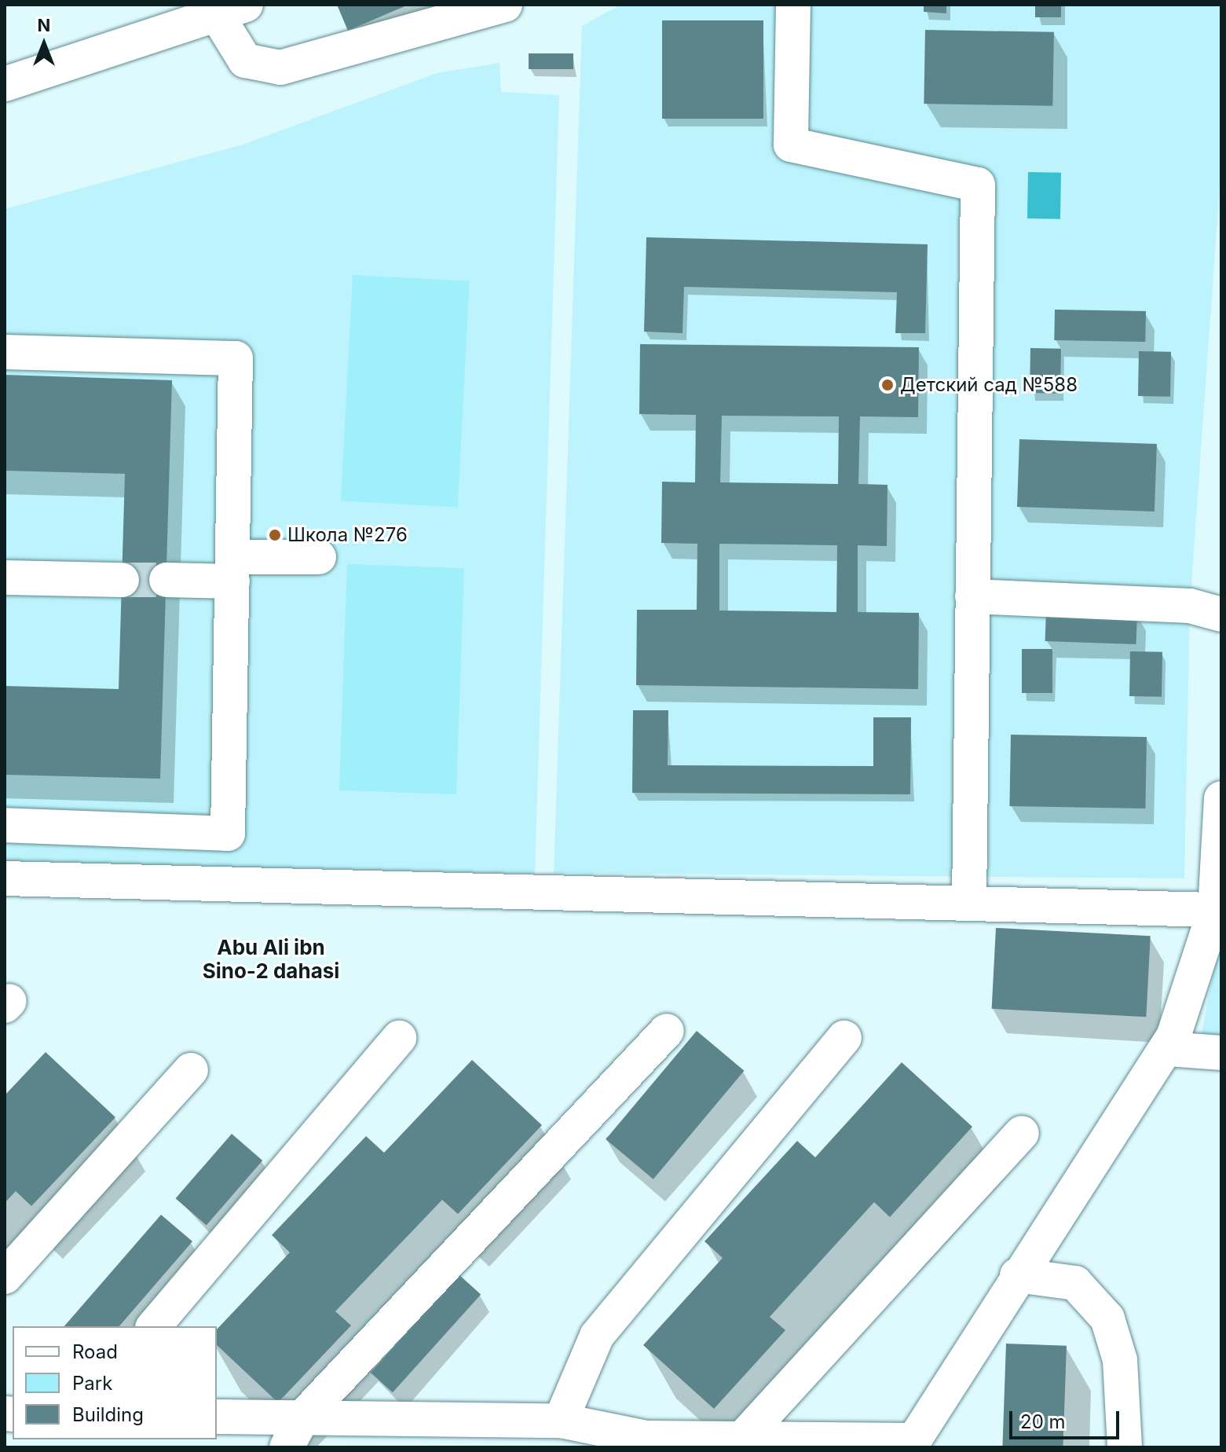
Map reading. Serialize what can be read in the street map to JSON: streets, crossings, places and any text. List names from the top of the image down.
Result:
{
  "districts": ["Abu Ali ibn Sino-2 dahasi"],
  "places": ["Детский сад №588", "Школа №276"],
  "legend": ["Road", "Park", "Building"],
  "scale_bar": "20 m",
  "north": "top"
}
